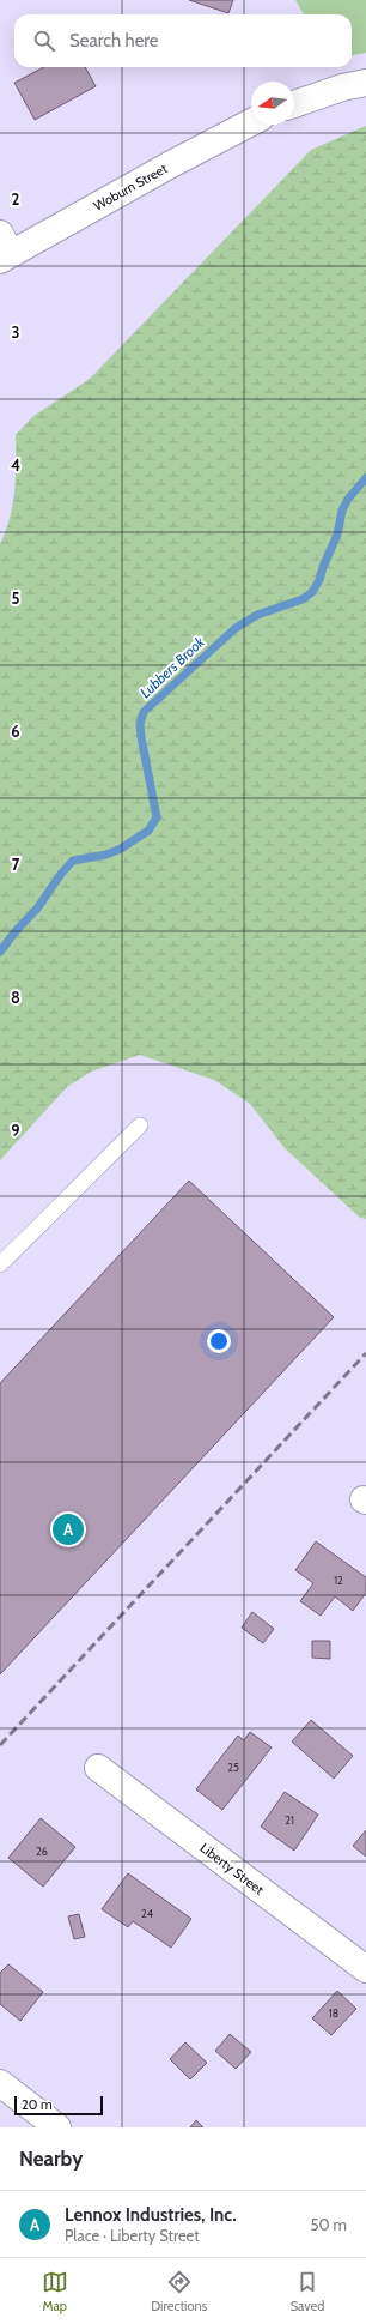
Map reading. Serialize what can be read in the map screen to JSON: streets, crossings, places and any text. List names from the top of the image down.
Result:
{
  "streets": {
    "street": ["Woburn Street", "Liberty Street"]
  },
  "water": ["Lubbers Brook"],
  "house_numbers": [
    "12",
    "25",
    "21",
    "26",
    "24",
    "18"
  ],
  "scale_bar": "20 m",
  "north": "left",
  "page": {
    "search": "Search here",
    "pins": "A",
    "scale": "20 m",
    "heading": "Nearby",
    "list": [
      {
        "mark": "A",
        "name": "Lennox Industries, Inc.",
        "note": "Place · Liberty Street",
        "value": "50 m"
      }
    ],
    "nav": ["Map", "Directions", "Saved"]
  },
  "grid": {
    "rows": [
      "2",
      "3",
      "4",
      "5",
      "6",
      "7",
      "8",
      "9"
    ]
  }
}
